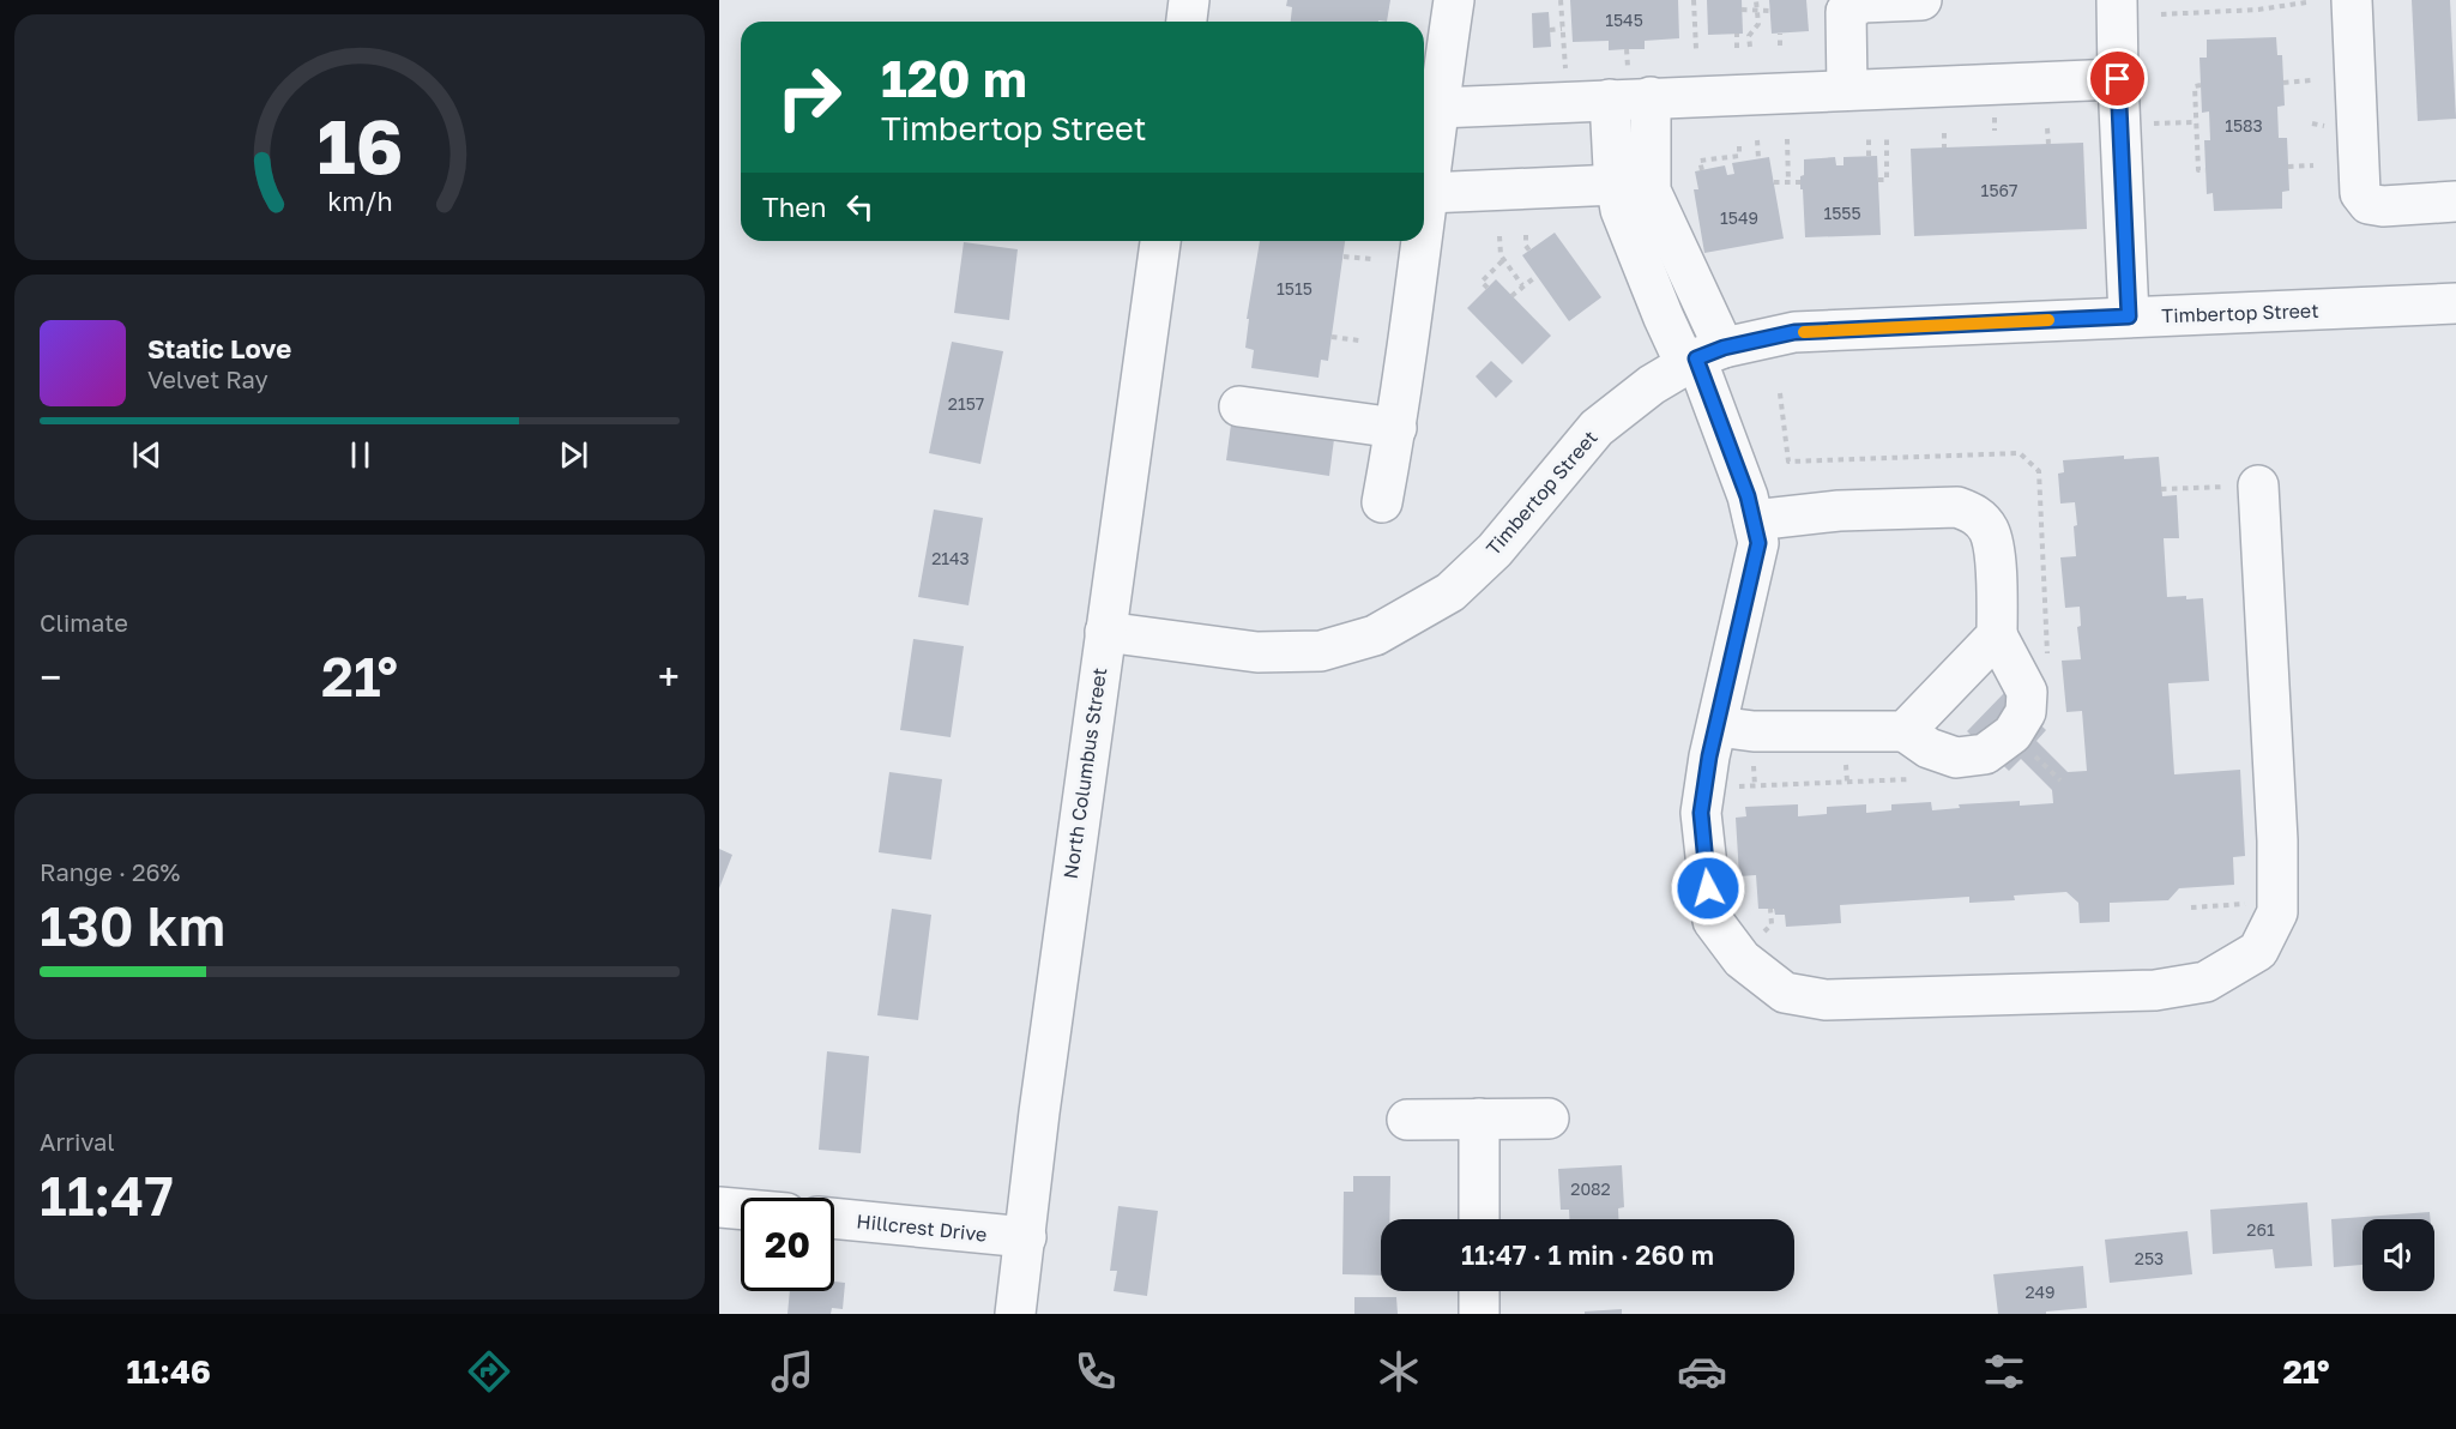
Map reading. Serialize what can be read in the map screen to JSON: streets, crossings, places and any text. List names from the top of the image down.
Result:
{
  "streets": {
    "street": ["Timbertop Street", "North Columbus Street", "Hillcrest Drive"]
  },
  "crossings": [
    ["Timbertop Street", "North Columbus Street"],
    ["North Columbus Street", "Hillcrest Drive"]
  ],
  "house_numbers": [
    "1545",
    "1583",
    "1567",
    "1555",
    "1549",
    "1515",
    "2157",
    "2143",
    "2082",
    "261",
    "253",
    "249"
  ],
  "page": {
    "turn": ["120 m", "Timbertop Street"],
    "then": "Then",
    "song": ["Static Love", "Velvet Ray"],
    "tile": [
      "Climate",
      ["Range · 26%", "130 km"],
      ["Arrival", "11:47"]
    ],
    "heat": ["−", "21°", "+"],
    "limit": "20",
    "trip": "11:47 · 1 min · 260 m",
    "tabs": ["11:46", "21°"],
    "gauge": ["16", "km/h"]
  }
}
